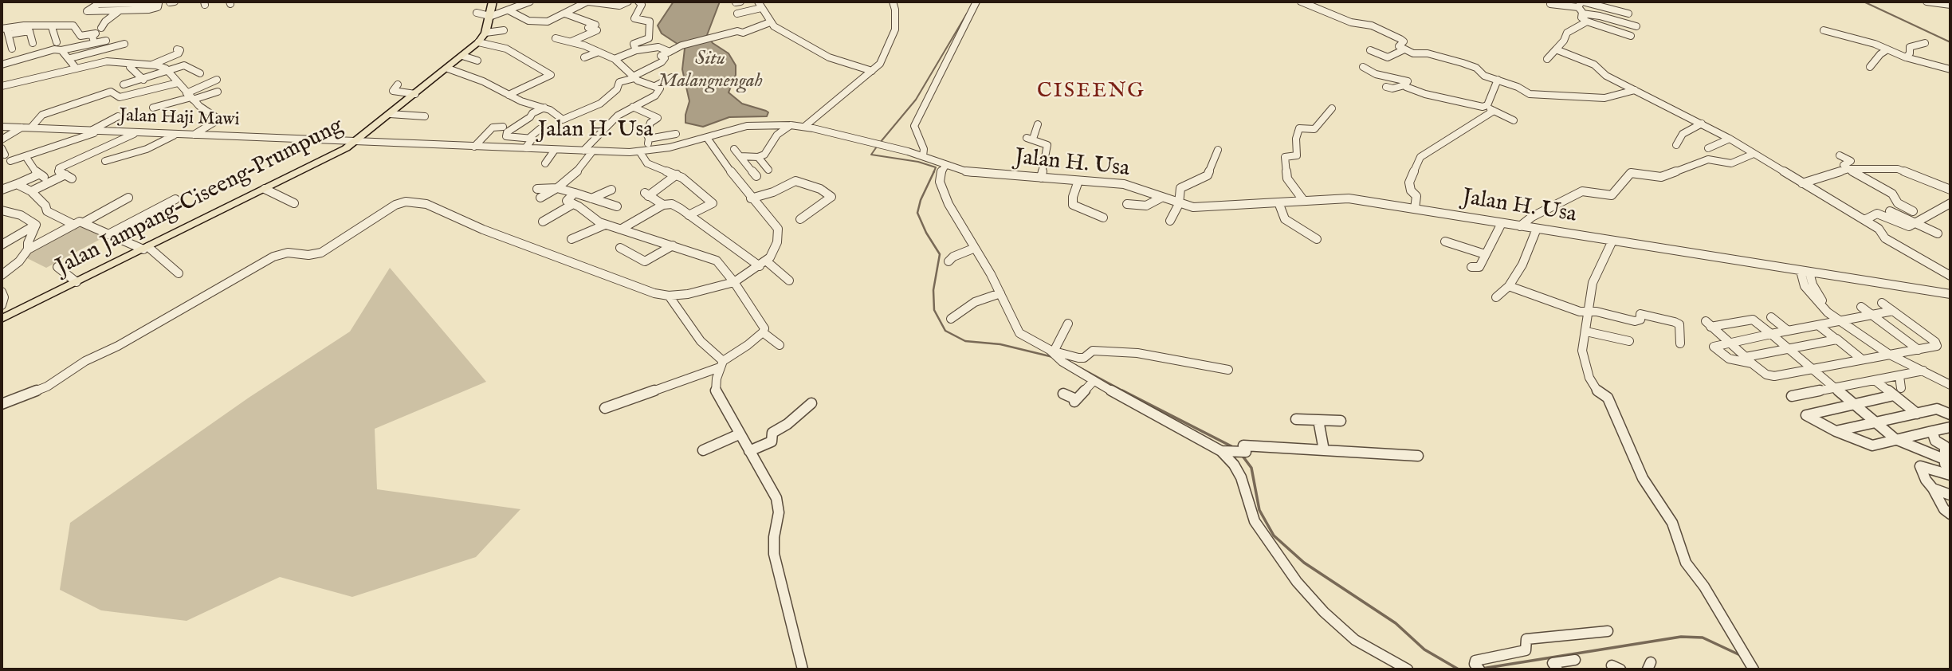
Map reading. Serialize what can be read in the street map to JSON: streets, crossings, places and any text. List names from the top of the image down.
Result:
{
  "streets": {
    "main road": ["Jalan Jampang–Ciseeng–Prumpung"],
    "street": ["Jalan Haji Mawi", "Jalan H. Usa"]
  },
  "crossings": [
    ["Jalan Haji Mawi", "Jalan H. Usa"],
    ["Jalan Haji Mawi", "Jalan Jampang–Ciseeng–Prumpung"],
    ["Jalan H. Usa", "Jalan Jampang–Ciseeng–Prumpung"]
  ],
  "districts": ["CISEENG"],
  "water": ["Situ Malangnengah"]
}
